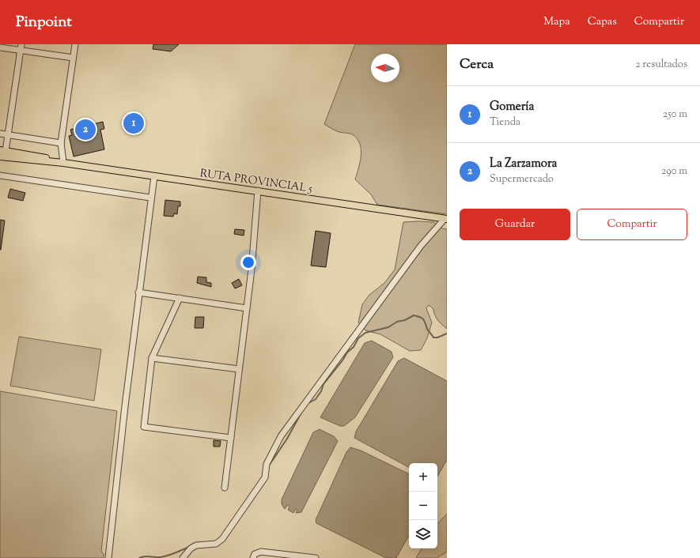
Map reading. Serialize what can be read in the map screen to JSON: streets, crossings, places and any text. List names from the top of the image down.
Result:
{
  "streets": {
    "main road": ["RUTA PROVINCIAL 5"]
  },
  "north": "left",
  "page": {
    "header": "Pinpoint",
    "nav": ["Mapa", "Capas", "Compartir"],
    "heading": ["Cerca", "2 resultados"],
    "list": [
      {
        "mark": "1",
        "name": "Gomería",
        "note": "Tienda",
        "value": "250 m"
      },
      {
        "mark": "2",
        "name": "La Zarzamora",
        "note": "Supermercado",
        "value": "290 m"
      }
    ],
    "pins": ["1", "2"],
    "buttons": ["Guardar", "Compartir"],
    "map_buttons": ["+", "−"]
  }
}
